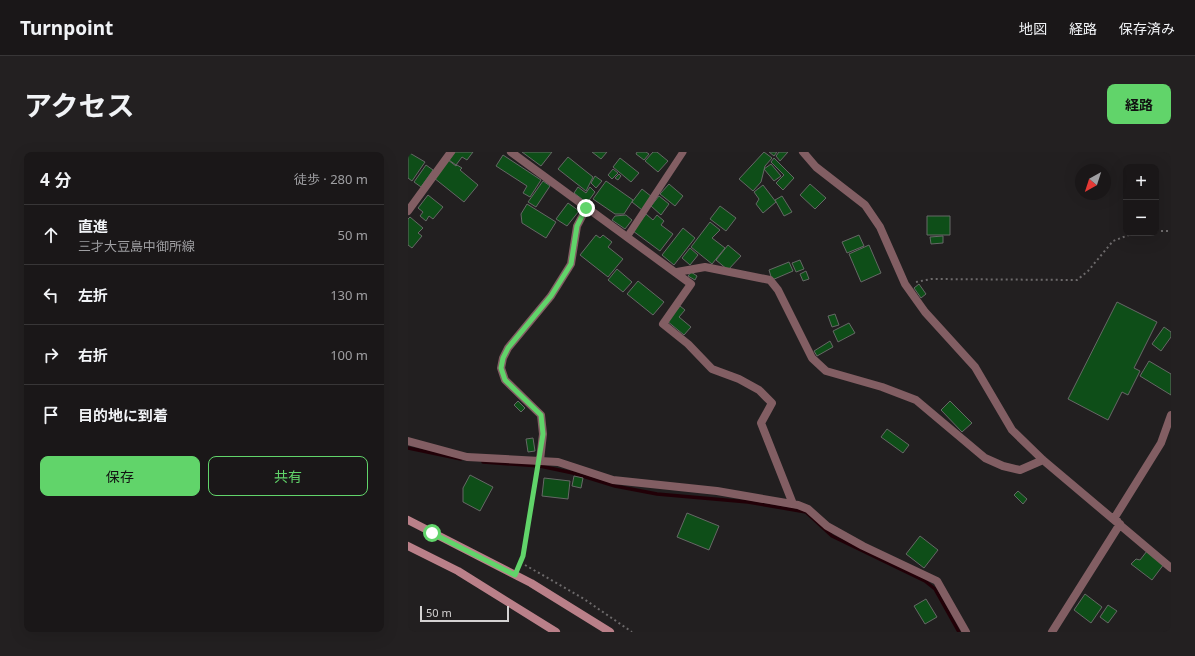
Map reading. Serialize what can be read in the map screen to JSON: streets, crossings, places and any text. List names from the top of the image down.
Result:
{
  "scale_bar": "50 m",
  "north": "bottom left",
  "page": {
    "header": "Turnpoint",
    "nav": ["地図", "経路", "保存済み"],
    "title": "アクセス",
    "buttons": [
      "経路",
      ["保存", "共有"]
    ],
    "heading": ["4 分", "徒歩 · 280 m"],
    "map_buttons": ["+", "−"],
    "list": [
      ["直進", "三才大豆島中御所線", "50 m"],
      ["左折", "130 m"],
      ["右折", "100 m"],
      "目的地に到着"
    ],
    "scale": "50 m"
  }
}
